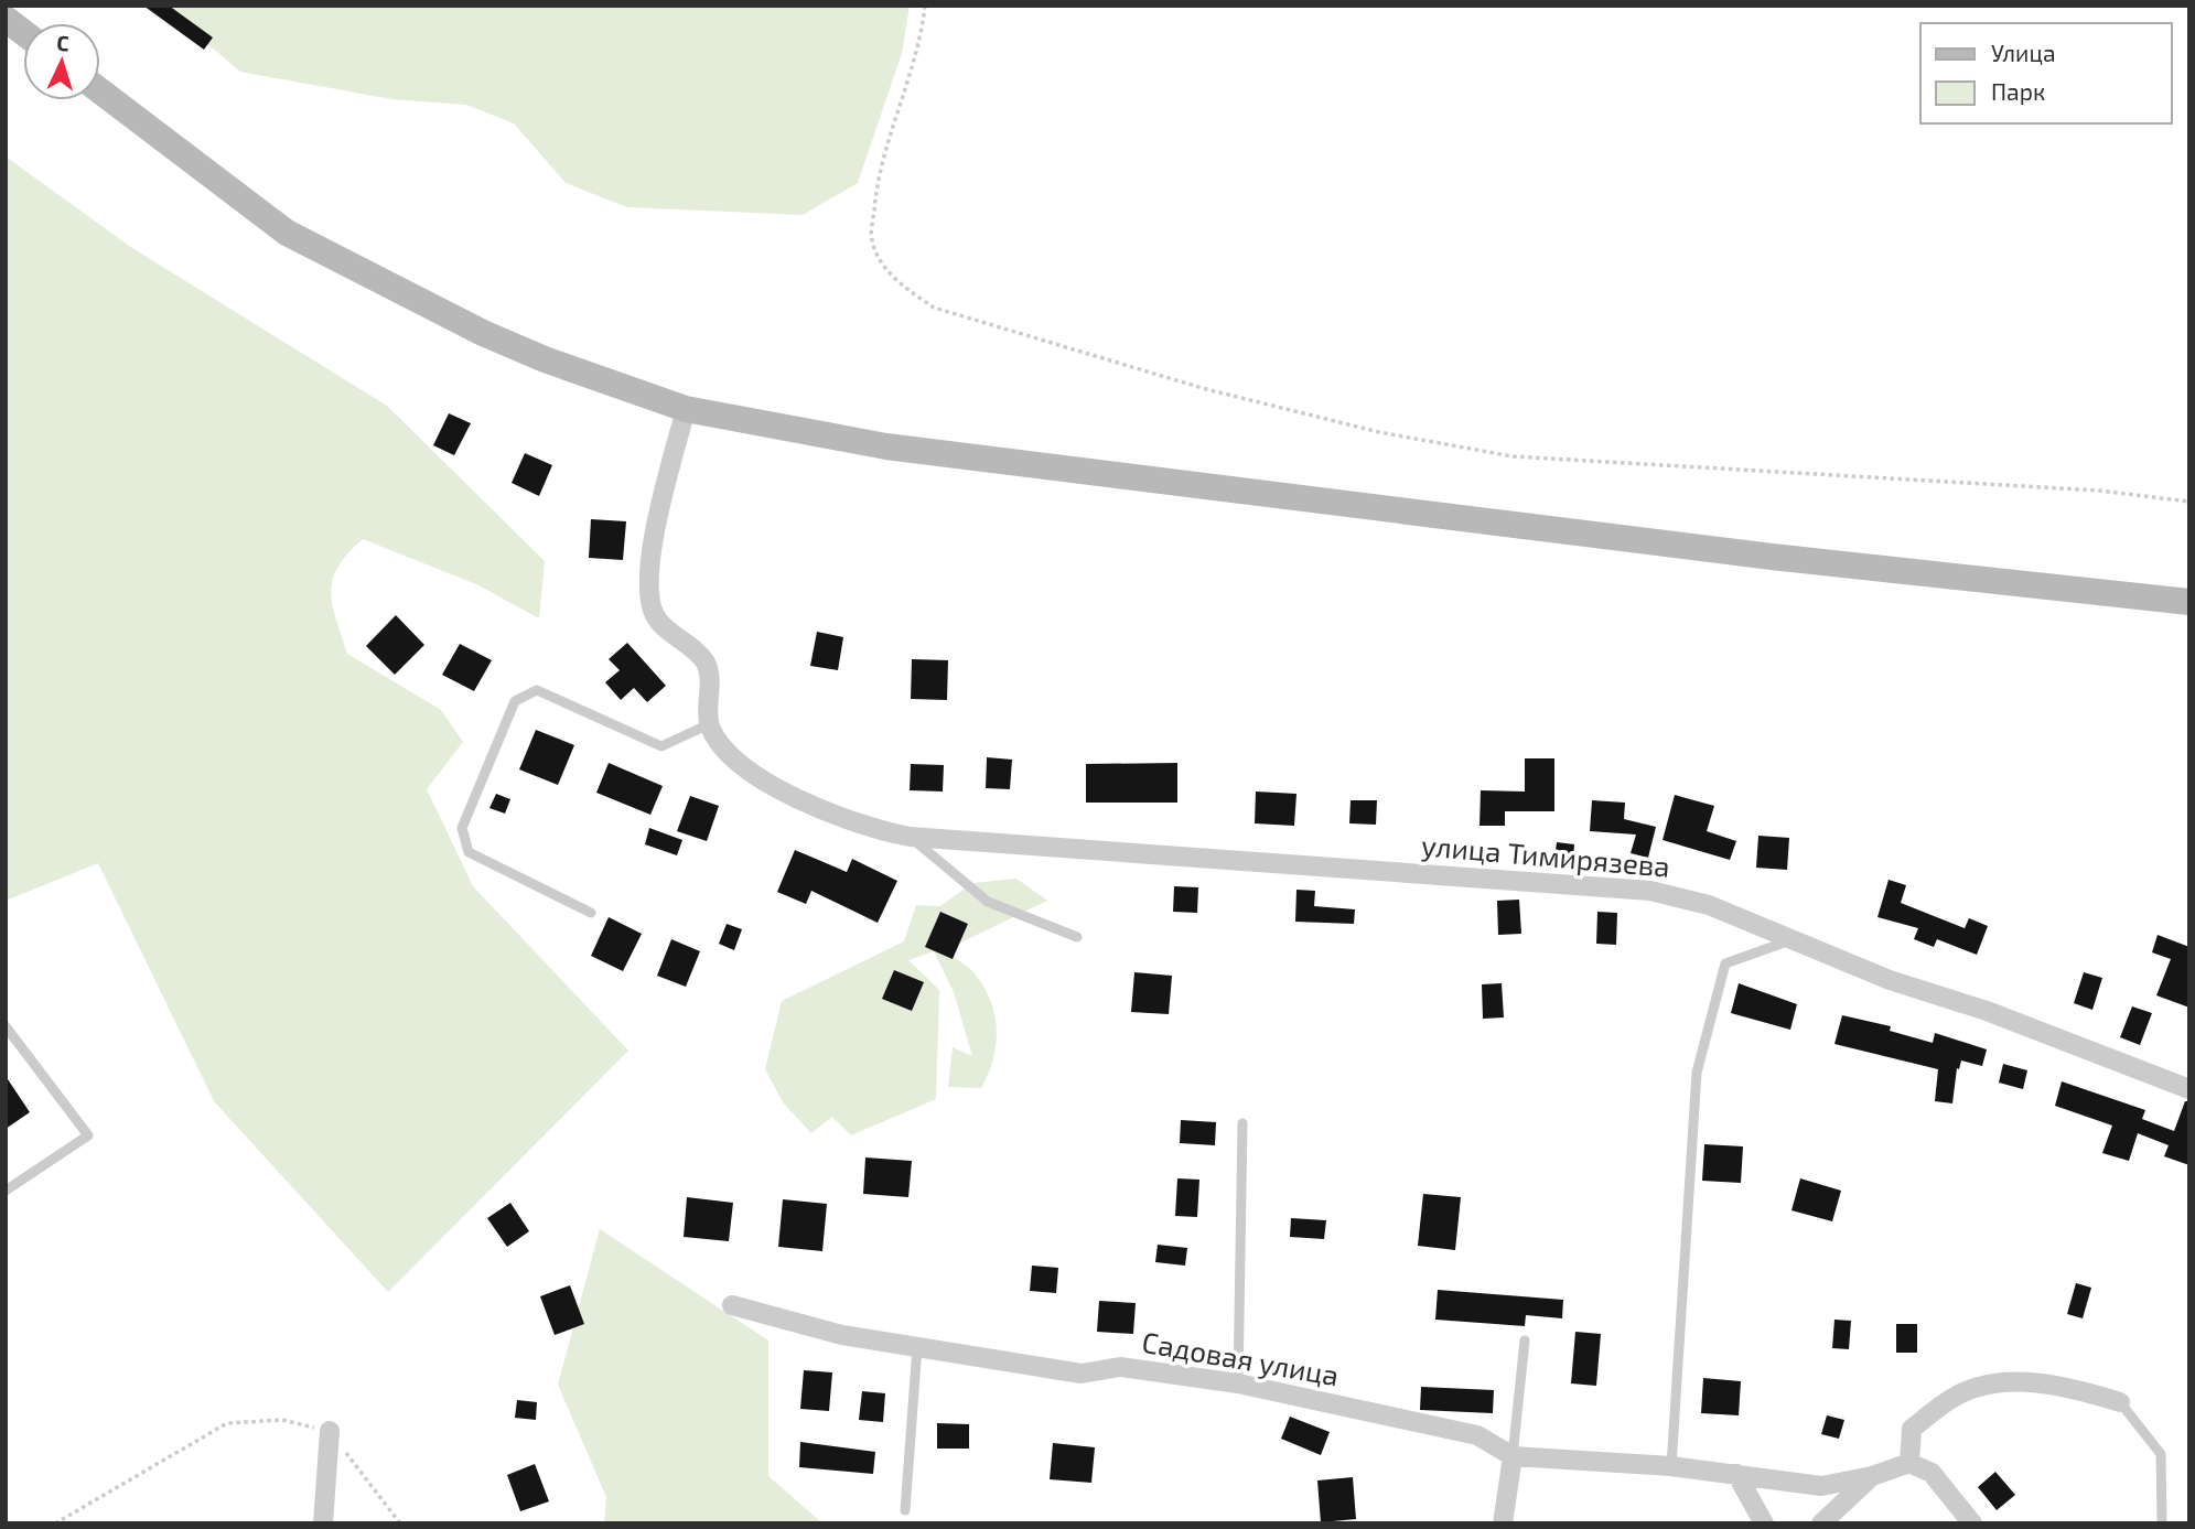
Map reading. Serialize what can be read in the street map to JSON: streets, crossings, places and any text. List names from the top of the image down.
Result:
{
  "streets": {
    "street": ["улица Тимирязева", "Садовая улица"]
  },
  "legend": ["Улица", "Парк"],
  "north": "top"
}
